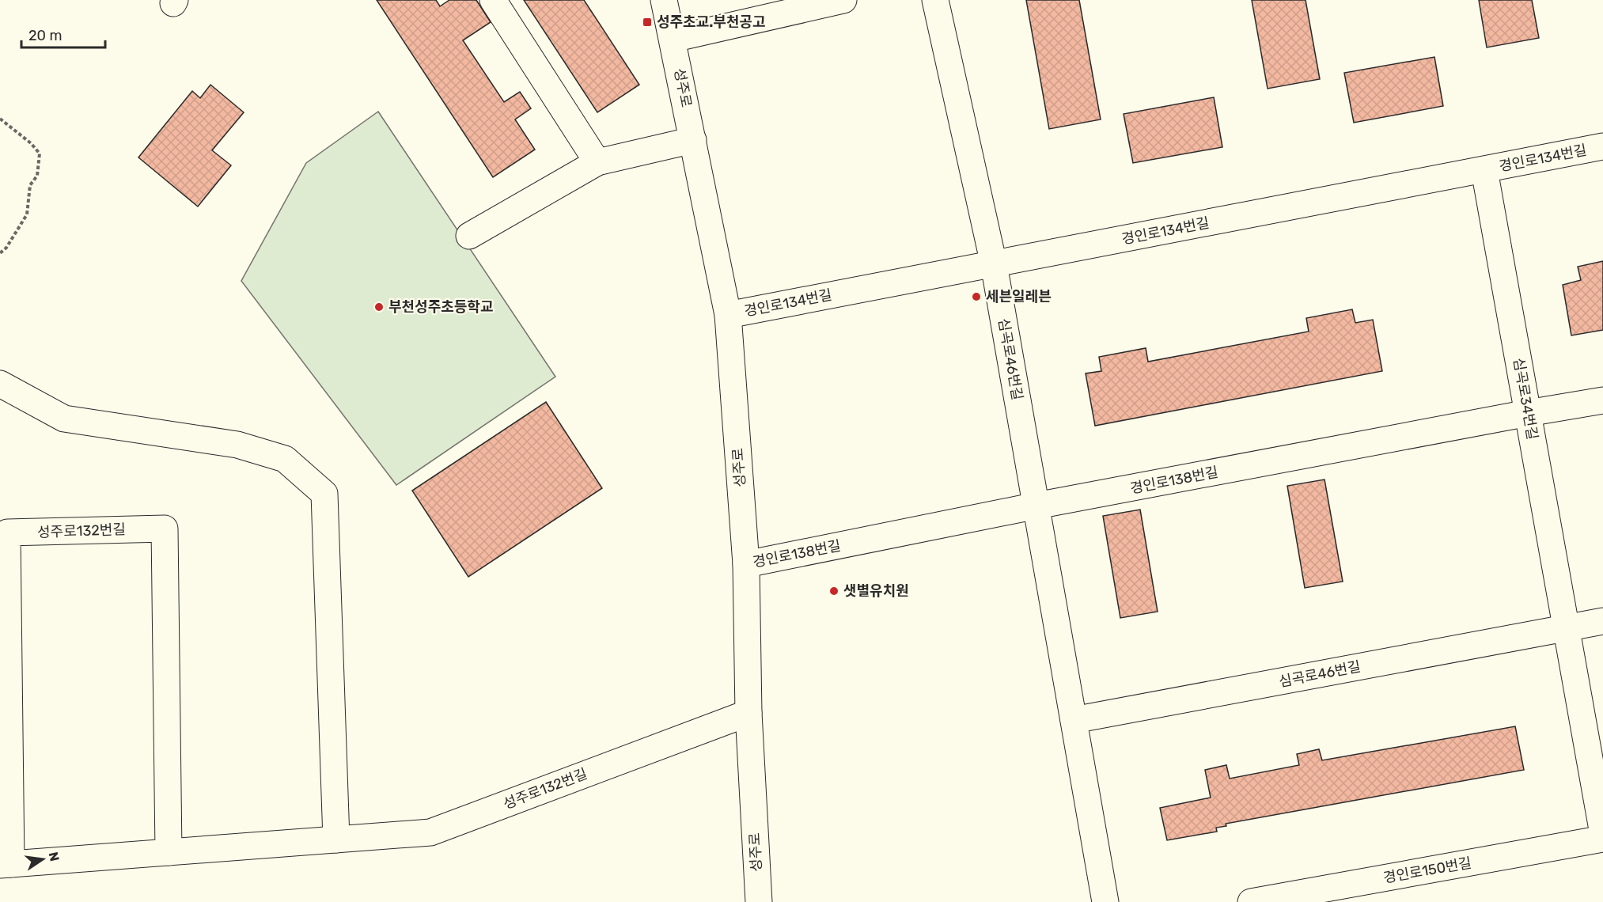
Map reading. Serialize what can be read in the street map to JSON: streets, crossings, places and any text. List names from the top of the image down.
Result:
{
  "streets": {
    "street": [
      "성주로",
      "경인로134번길",
      "심곡로46번길",
      "심곡로34번길",
      "경인로138번길",
      "성주로132번길",
      "경인로150번길"
    ]
  },
  "crossings": [
    ["성주로", "경인로134번길"],
    ["성주로", "경인로138번길"],
    ["성주로", "성주로132번길"],
    ["경인로134번길", "심곡로46번길"],
    ["경인로134번길", "심곡로34번길"],
    ["심곡로46번길", "심곡로34번길"],
    ["심곡로46번길", "경인로138번길"],
    ["심곡로34번길", "경인로138번길"]
  ],
  "places": {
    "transit": ["성주초교.부천공고"],
    "other": ["세븐일레븐", "부천성주초등학교", "샛별유치원"]
  },
  "scale_bar": "20 m",
  "north": "right"
}
